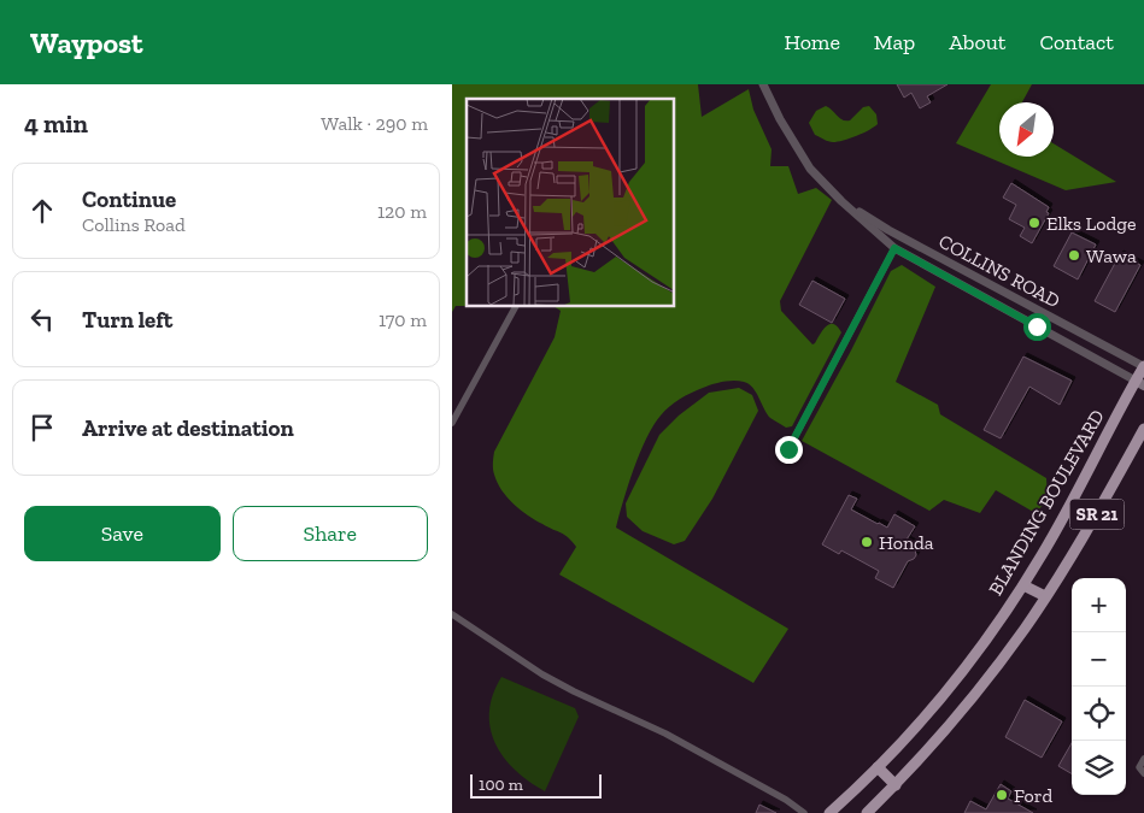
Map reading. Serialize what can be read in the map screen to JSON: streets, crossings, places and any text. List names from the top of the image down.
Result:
{
  "streets": {
    "main road": ["BLANDING BOULEVARD", "SR 21"],
    "street": ["COLLINS ROAD"]
  },
  "crossings": [
    ["COLLINS ROAD", "BLANDING BOULEVARD"]
  ],
  "places": [
    "Elks Lodge",
    "Wawa",
    "Honda",
    "Ford"
  ],
  "scale_bar": "100 m",
  "north": "bottom left",
  "page": {
    "header": "Waypost",
    "nav": [
      "Home",
      "Map",
      "About",
      "Contact"
    ],
    "heading": ["4 min", "Walk · 290 m"],
    "list": [
      ["Continue", "Collins Road", "120 m"],
      ["Turn left", "170 m"],
      "Arrive at destination"
    ],
    "buttons": ["Save", "Share"],
    "map_buttons": ["+", "−"],
    "scale": "100 m"
  }
}
